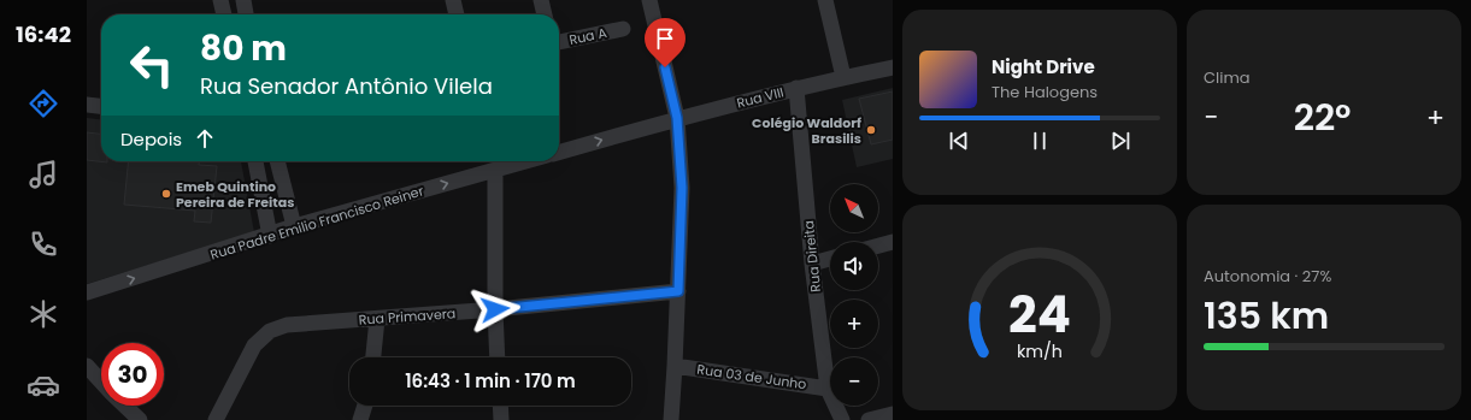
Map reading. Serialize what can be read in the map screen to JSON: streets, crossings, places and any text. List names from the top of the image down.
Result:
{
  "streets": {
    "street": [
      "Rua A",
      "Rua VIII",
      "Rua Padre Emilio Francisco Reiner",
      "Rua Direita",
      "Rua Primavera",
      "Rua 03 de Junho"
    ]
  },
  "crossings": [
    ["Rua VIII", "Rua Direita"],
    ["Rua Direita", "Rua 03 de Junho"]
  ],
  "one_way": ["Rua Padre Emilio Francisco Reiner"],
  "places": ["Colégio Waldorf Brasilis", "Emeb Quintino Pereira de Freitas"],
  "north": "top left",
  "page": {
    "tabs": "16:42",
    "tile": [
      "Clima",
      ["Autonomia · 27%", "135 km"]
    ],
    "turn": ["80 m", "Rua Senador Antônio Vilela"],
    "song": ["Night Drive", "The Halogens"],
    "heat": ["−", "22°", "+"],
    "then": "Depois",
    "map_buttons": ["+", "−"],
    "limit": "30",
    "trip": "16:43 · 1 min · 170 m",
    "gauge": ["24", "km/h"]
  }
}
